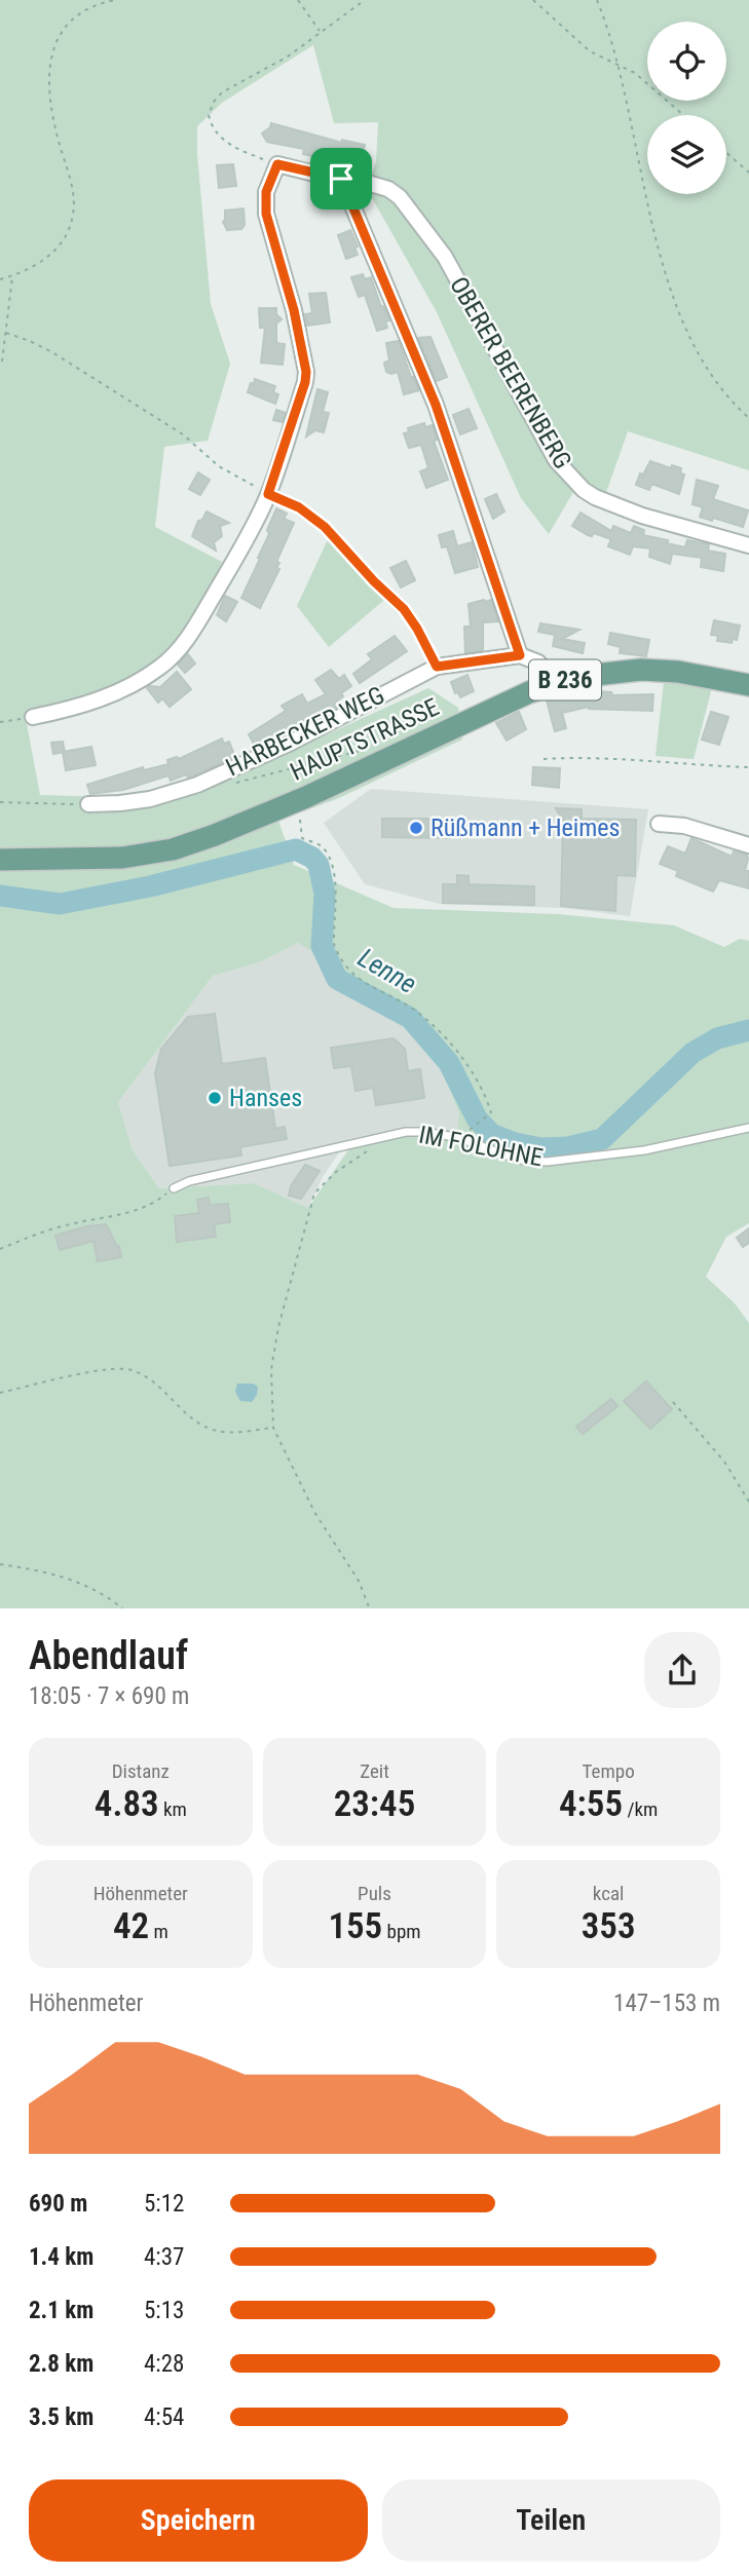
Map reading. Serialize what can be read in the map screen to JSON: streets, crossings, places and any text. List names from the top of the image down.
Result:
{
  "streets": {
    "main road": ["B 236", "HAUPTSTRASSE"],
    "street": ["OBERER BEERENBERG", "HARBECKER WEG"],
    "lane": ["IM FOLOHNE"]
  },
  "water": ["Lenne"],
  "places": ["Rüßmann + Heimes", "Hanses"],
  "page": {
    "heading": ["Abendlauf", "18:05 · 7 × 690 m"],
    "stats": [
      ["Distanz", "4.83 km"],
      ["Zeit", "23:45"],
      ["Tempo", "4:55 /km"],
      ["Höhenmeter", "42 m"],
      ["Puls", "155 bpm"],
      ["kcal", "353"]
    ],
    "chart": ["Höhenmeter", "147–153 m"],
    "list": [
      {
        "name": "690 m",
        "note": "5:12"
      },
      {
        "name": "1.4 km",
        "note": "4:37"
      },
      {
        "name": "2.1 km",
        "note": "5:13"
      },
      {
        "name": "2.8 km",
        "note": "4:28"
      },
      {
        "name": "3.5 km",
        "note": "4:54"
      }
    ],
    "buttons": ["Speichern", "Teilen"]
  }
}
